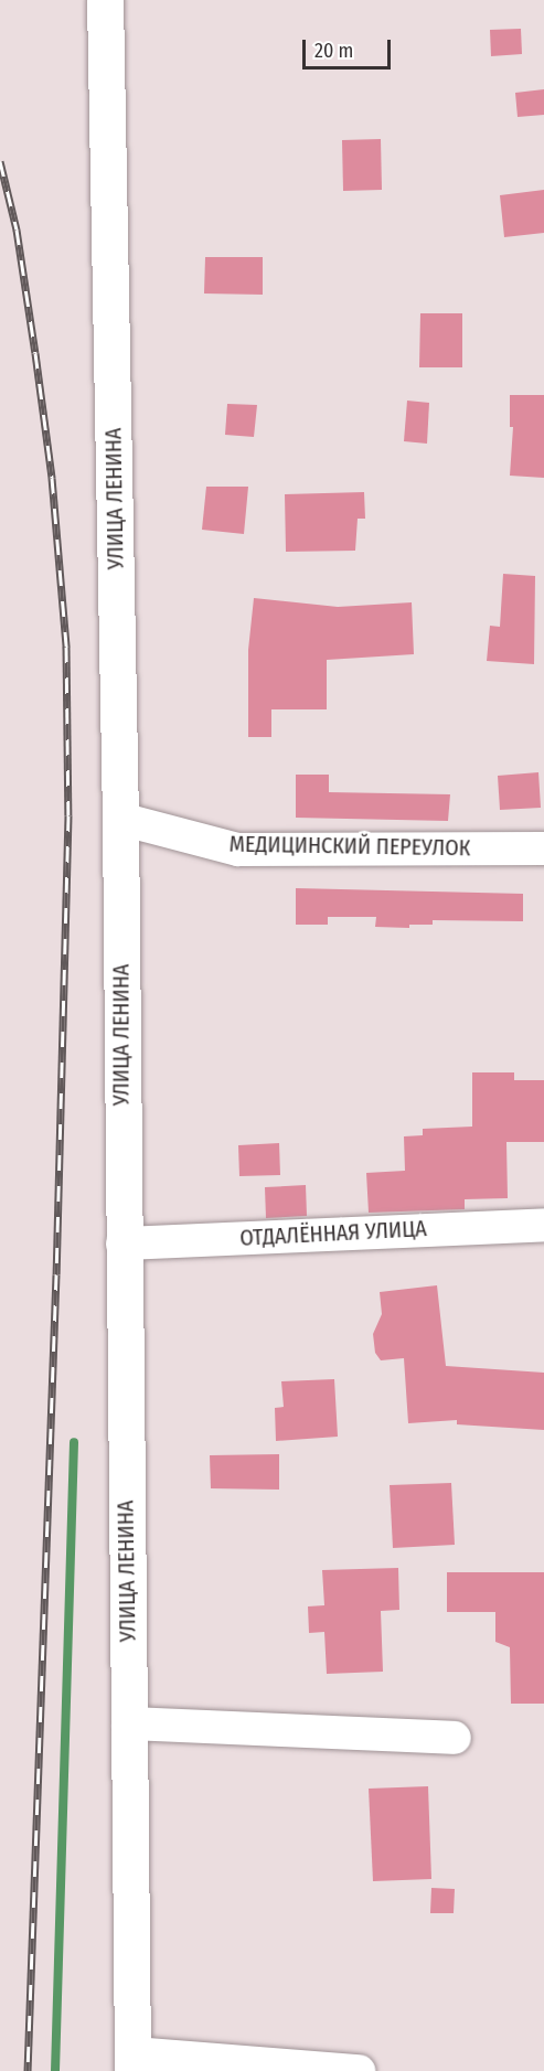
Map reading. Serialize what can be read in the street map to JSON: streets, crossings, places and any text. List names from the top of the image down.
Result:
{
  "streets": {
    "main road": ["УЛИЦА ЛЕНИНА"],
    "street": ["МЕДИЦИНСКИЙ ПЕРЕУЛОК", "ОТДАЛЁННАЯ УЛИЦА"]
  },
  "crossings": [
    ["УЛИЦА ЛЕНИНА", "МЕДИЦИНСКИЙ ПЕРЕУЛОК"],
    ["УЛИЦА ЛЕНИНА", "ОТДАЛЁННАЯ УЛИЦА"]
  ],
  "scale_bar": "20 m"
}
